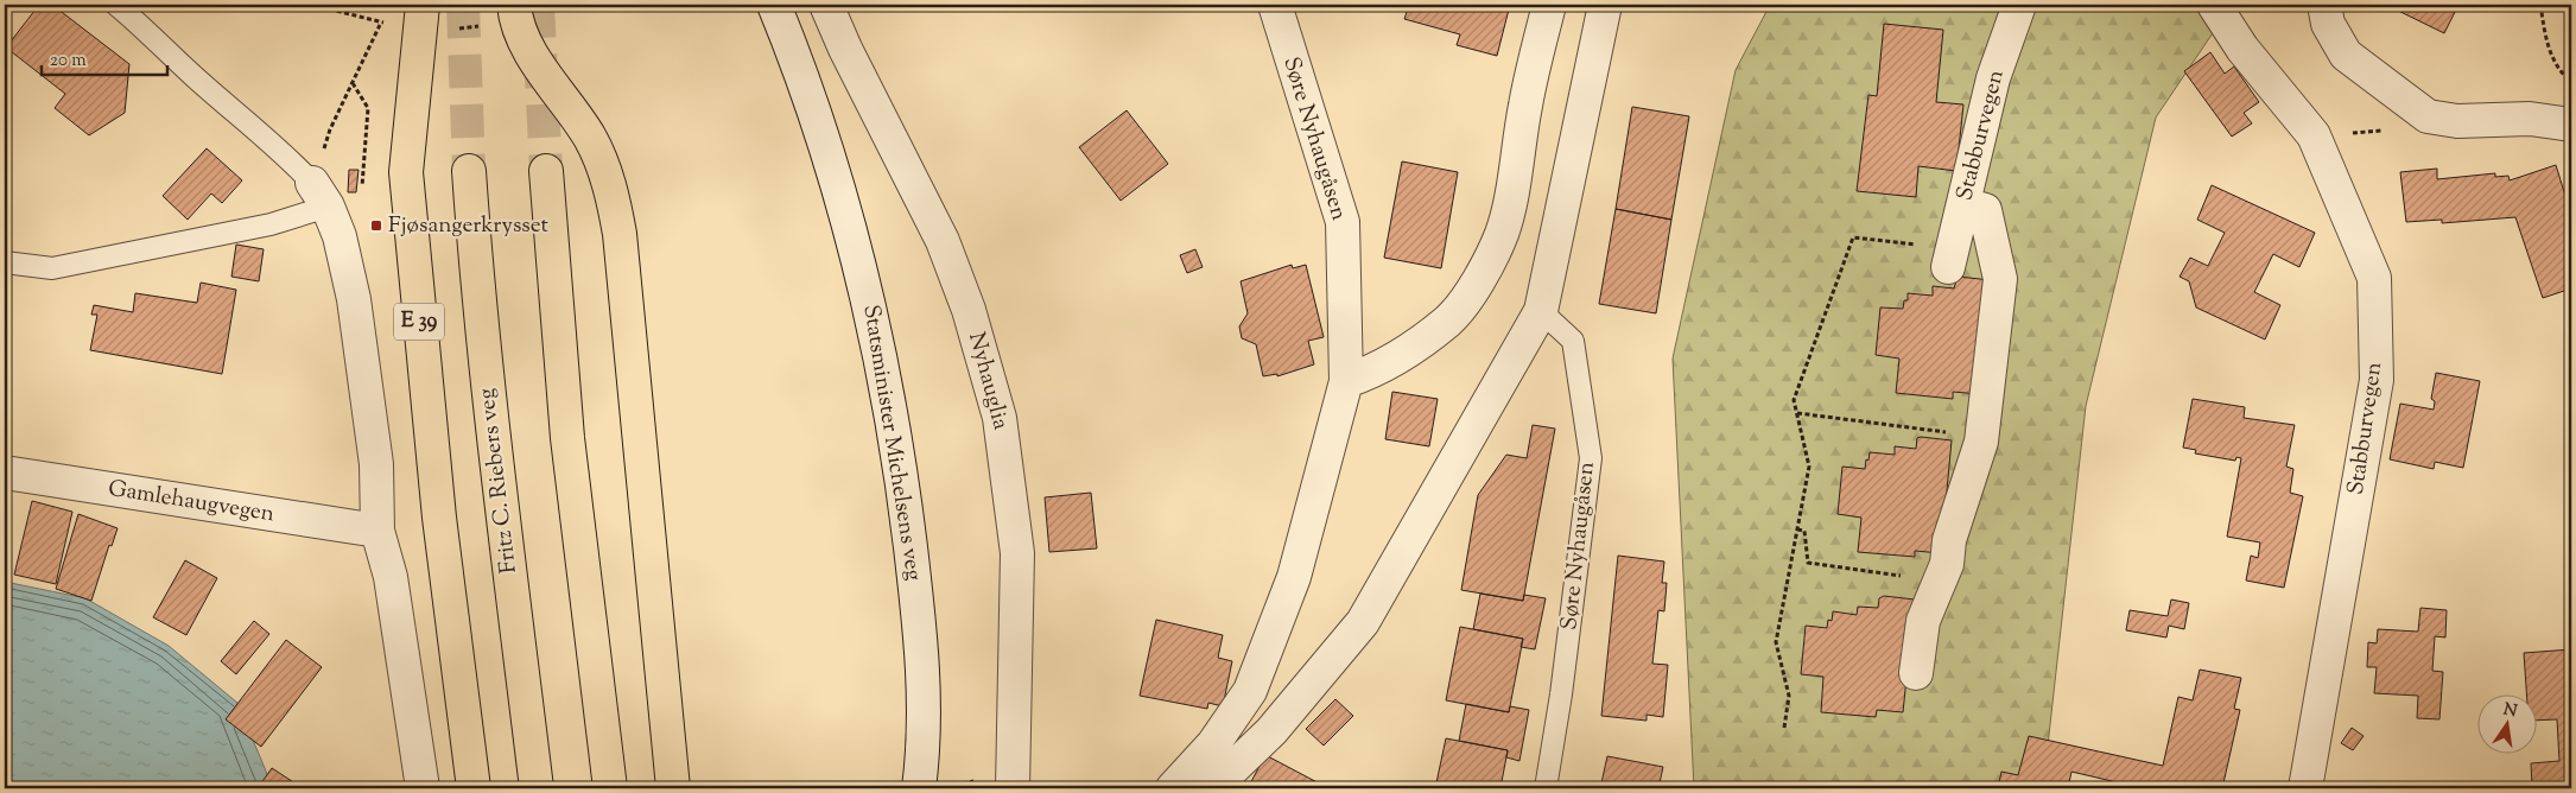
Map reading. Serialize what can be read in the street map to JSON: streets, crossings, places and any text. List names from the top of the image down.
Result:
{
  "streets": {
    "highway": ["E 39", "Fritz C. Riebers veg"],
    "street": [
      "Stabburvegen",
      "Søre Nyhaugåsen",
      "Nyhauglia",
      "Statsminister Michelsens veg",
      "Gamlehaugvegen"
    ]
  },
  "places": {
    "transit": ["Fjøsangerkrysset"]
  },
  "scale_bar": "20 m",
  "north": "top"
}
